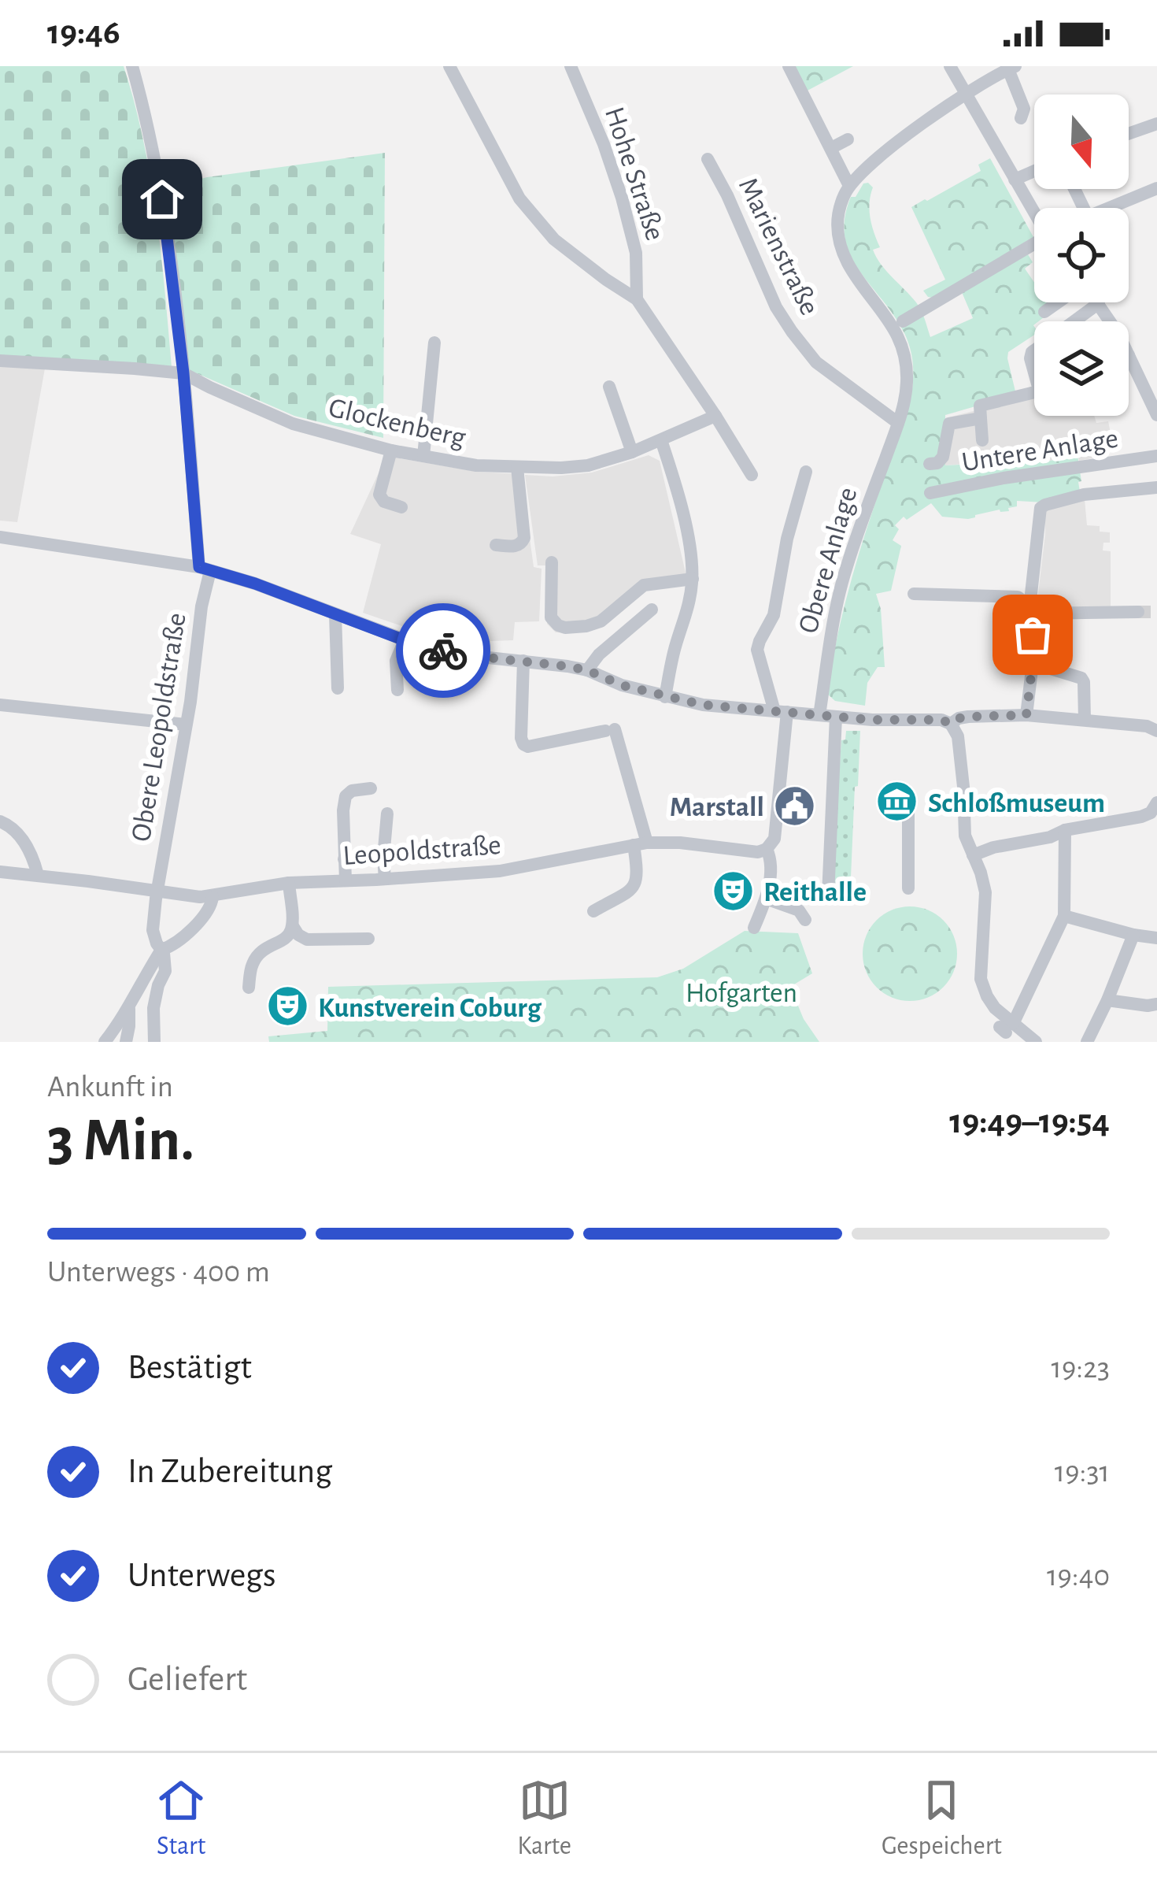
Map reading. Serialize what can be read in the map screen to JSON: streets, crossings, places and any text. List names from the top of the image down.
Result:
{
  "streets": {
    "street": [
      "Hohe Straße",
      "Marienstraße",
      "Glockenberg",
      "Untere Anlage",
      "Obere Anlage",
      "Obere Leopoldstraße",
      "Leopoldstraße"
    ]
  },
  "crossings": [
    ["Marienstraße", "Obere Anlage"],
    ["Glockenberg", "Obere Leopoldstraße"],
    ["Obere Leopoldstraße", "Leopoldstraße"]
  ],
  "parks": ["Hofgarten"],
  "places": {
    "museum": ["Schloßmuseum"],
    "public building": ["Marstall"],
    "theatre": ["Reithalle", "Kunstverein Coburg"]
  },
  "north": "bottom",
  "page": {
    "status": "19:46",
    "heading": ["3 Min.", "Ankunft in", "19:49–19:54"],
    "bar": "Unterwegs · 400 m",
    "list": [
      ["Bestätigt", "19:23"],
      ["In Zubereitung", "19:31"],
      ["Unterwegs", "19:40"],
      "Geliefert"
    ],
    "tabs": ["Start", "Karte", "Gespeichert"]
  }
}
